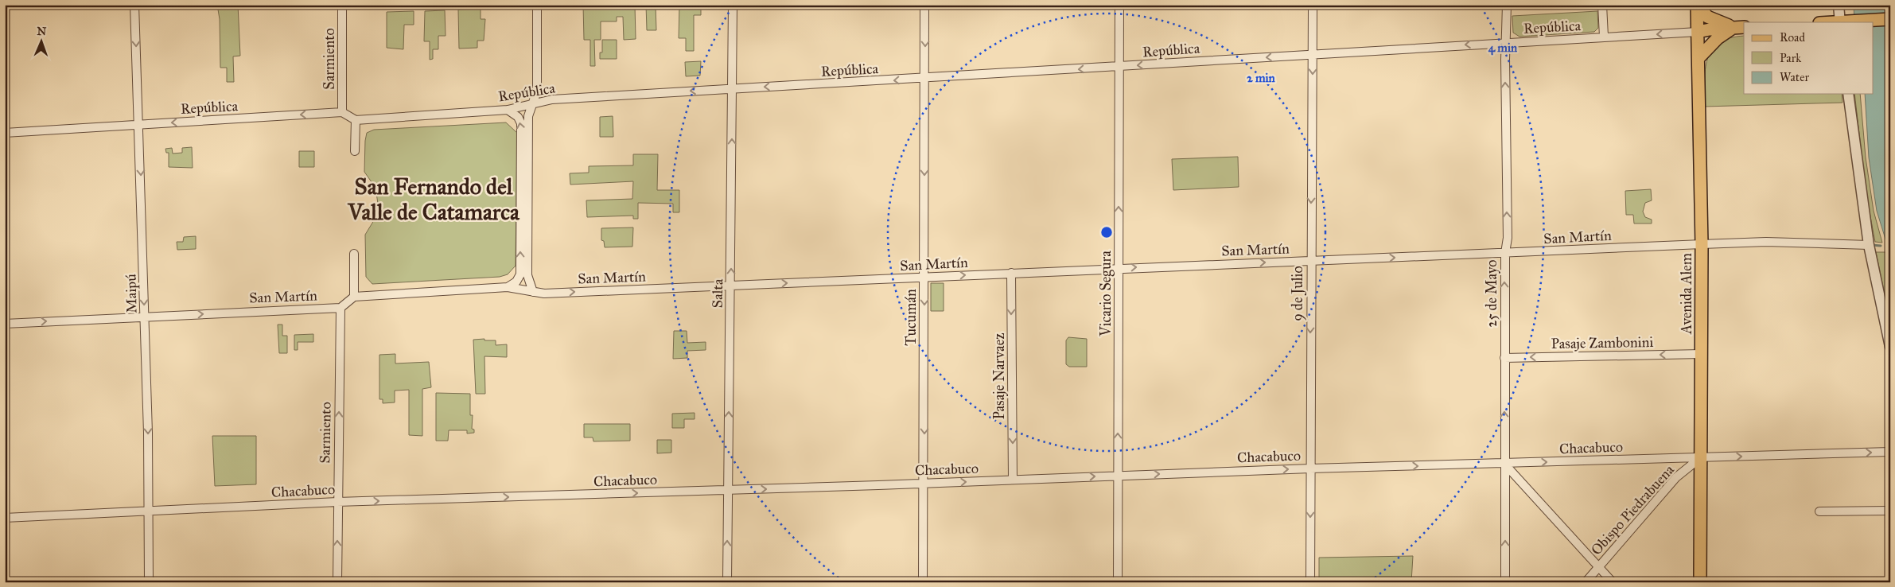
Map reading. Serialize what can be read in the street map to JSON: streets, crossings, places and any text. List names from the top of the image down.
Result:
{
  "streets": {
    "main road": ["Avenida Alem"],
    "street": [
      "República",
      "Sarmiento",
      "San Martín",
      "Maipú",
      "Salta",
      "Vicario Segura",
      "9 de Julio",
      "25 de Mayo",
      "Tucumán",
      "Pasaje Zambonini",
      "Pasaje Narvaez",
      "Chacabuco",
      "Obispo Piedrabuena"
    ]
  },
  "crossings": [
    ["República", "Sarmiento"],
    ["República", "Maipú"],
    ["República", "Salta"],
    ["República", "Vicario Segura"],
    ["República", "9 de Julio"],
    ["República", "25 de Mayo"],
    ["República", "Avenida Alem"],
    ["República", "Tucumán"],
    ["Sarmiento", "San Martín"],
    ["Sarmiento", "Chacabuco"],
    ["San Martín", "Maipú"],
    ["San Martín", "Salta"],
    ["San Martín", "Vicario Segura"],
    ["San Martín", "9 de Julio"],
    ["San Martín", "25 de Mayo"],
    ["San Martín", "Avenida Alem"],
    ["San Martín", "Tucumán"],
    ["San Martín", "Pasaje Narvaez"],
    ["Maipú", "Chacabuco"],
    ["Salta", "Chacabuco"],
    ["Vicario Segura", "Chacabuco"],
    ["9 de Julio", "Chacabuco"],
    ["25 de Mayo", "Pasaje Zambonini"],
    ["25 de Mayo", "Chacabuco"],
    ["Avenida Alem", "Pasaje Zambonini"],
    ["Avenida Alem", "Chacabuco"],
    ["Avenida Alem", "Obispo Piedrabuena"],
    ["Tucumán", "Chacabuco"],
    ["Pasaje Narvaez", "Chacabuco"],
    ["Chacabuco", "Obispo Piedrabuena"]
  ],
  "one_way": [
    "República",
    "Sarmiento",
    "San Martín",
    "Maipú",
    "Salta",
    "Vicario Segura",
    "9 de Julio",
    "25 de Mayo",
    "Tucumán",
    "Pasaje Zambonini",
    "Pasaje Narvaez",
    "Chacabuco"
  ],
  "districts": ["San Fernando del Valle de Catamarca"],
  "legend": ["Road", "Park", "Water"],
  "north": "top",
  "rings": ["4 min", "2 min"]
}
